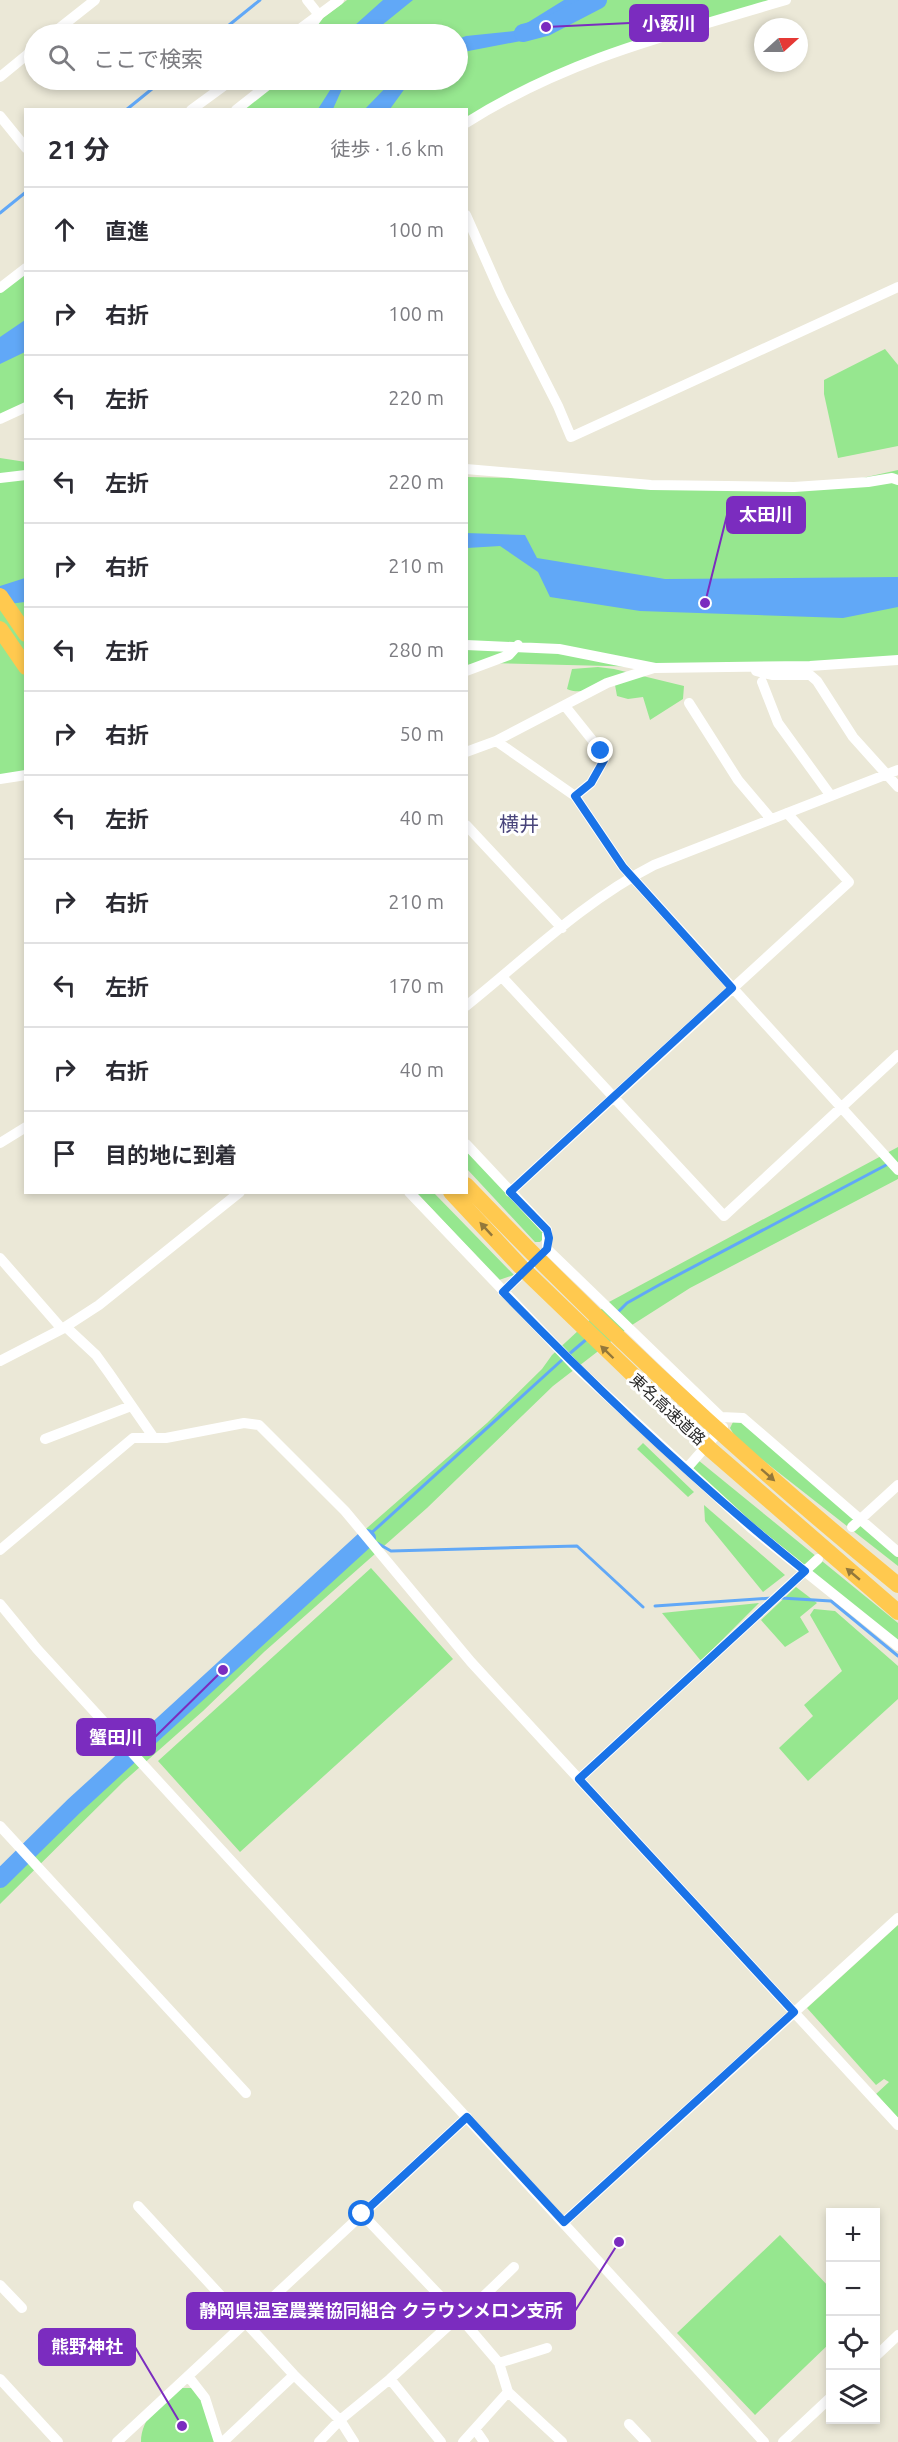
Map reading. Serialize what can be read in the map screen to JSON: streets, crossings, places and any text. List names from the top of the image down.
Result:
{
  "streets": {
    "highway": ["東名高速道路"]
  },
  "districts": ["横井"],
  "places": [
    "小薮川",
    "太田川",
    "蟹田川",
    "静岡県温室農業協同組合 クラウンメロン支所",
    "熊野神社"
  ],
  "north": "right",
  "page": {
    "search": "ここで検索",
    "heading": ["21 分", "徒歩 · 1.6 km"],
    "list": [
      ["直進", "100 m"],
      ["右折", "100 m"],
      ["左折", "220 m"],
      ["左折", "220 m"],
      ["右折", "210 m"],
      ["左折", "280 m"],
      ["右折", "50 m"],
      ["左折", "40 m"],
      ["右折", "210 m"],
      ["左折", "170 m"],
      ["右折", "40 m"],
      "目的地に到着"
    ],
    "map_buttons": ["+", "−"]
  }
}
